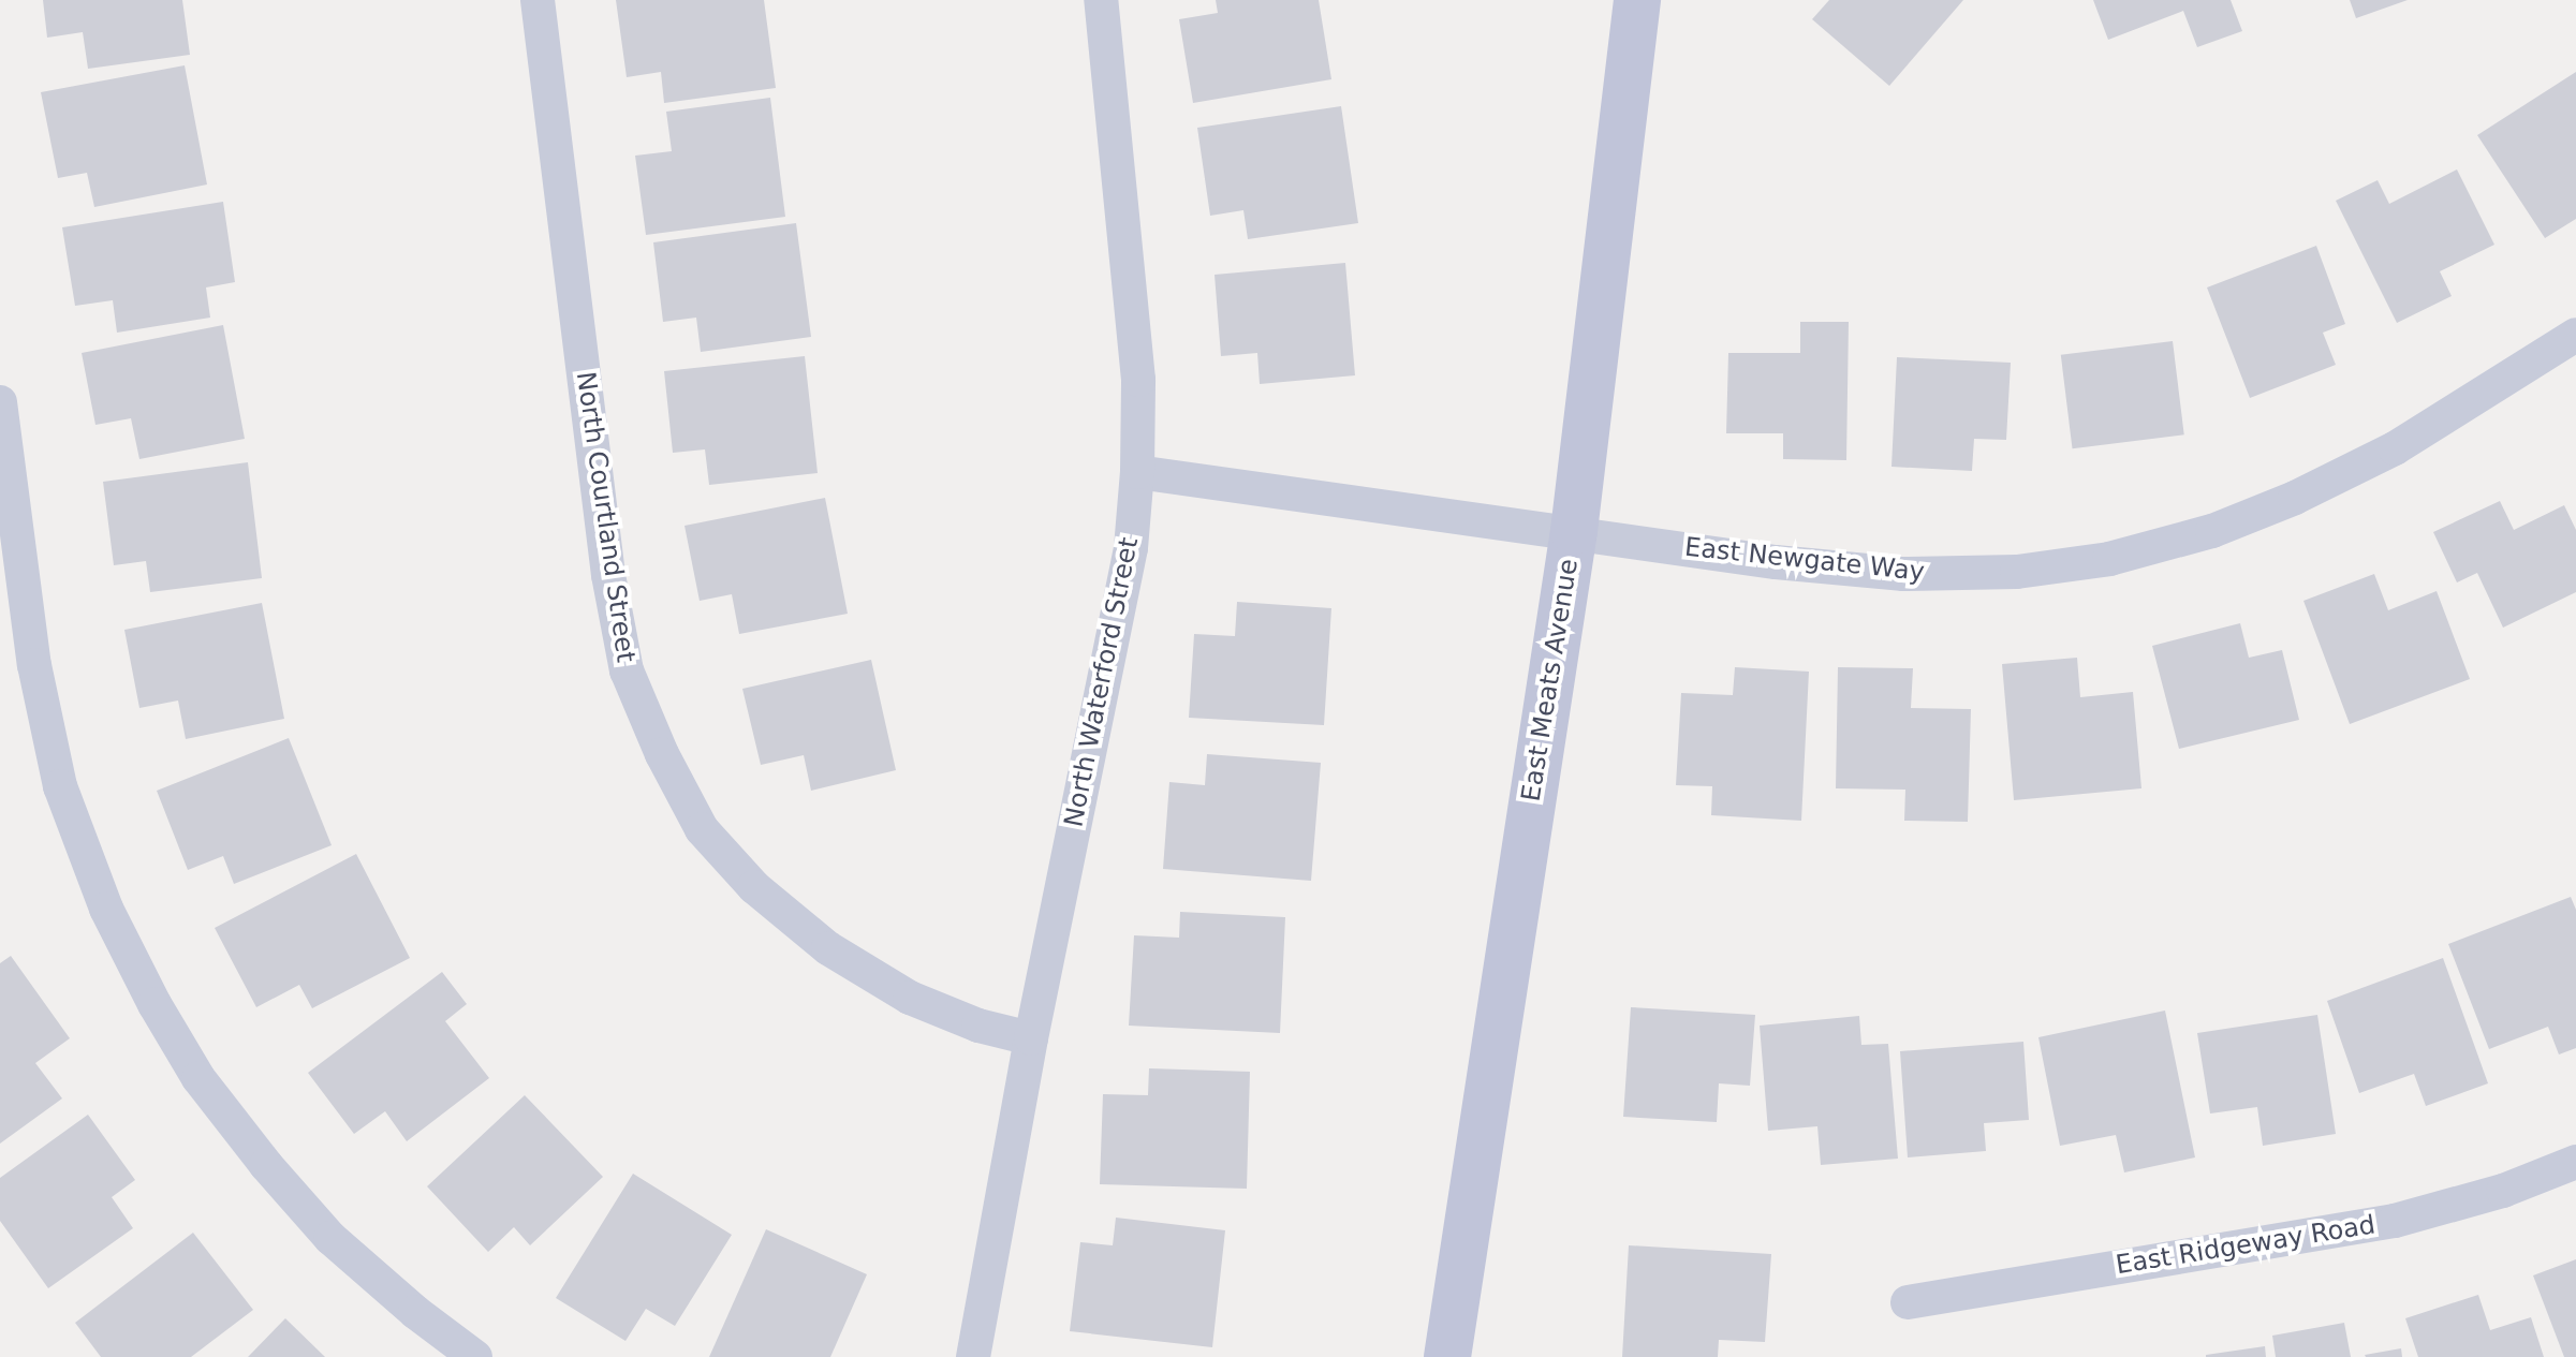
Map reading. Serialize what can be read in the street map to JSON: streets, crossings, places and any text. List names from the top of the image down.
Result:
{
  "streets": {
    "street": [
      "North Courtland Street",
      "East Newgate Way",
      "East Meats Avenue",
      "North Waterford Street",
      "East Ridgeway Road"
    ]
  },
  "crossings": [
    ["North Courtland Street", "North Waterford Street"],
    ["East Newgate Way", "East Meats Avenue"],
    ["East Newgate Way", "North Waterford Street"]
  ]
}
